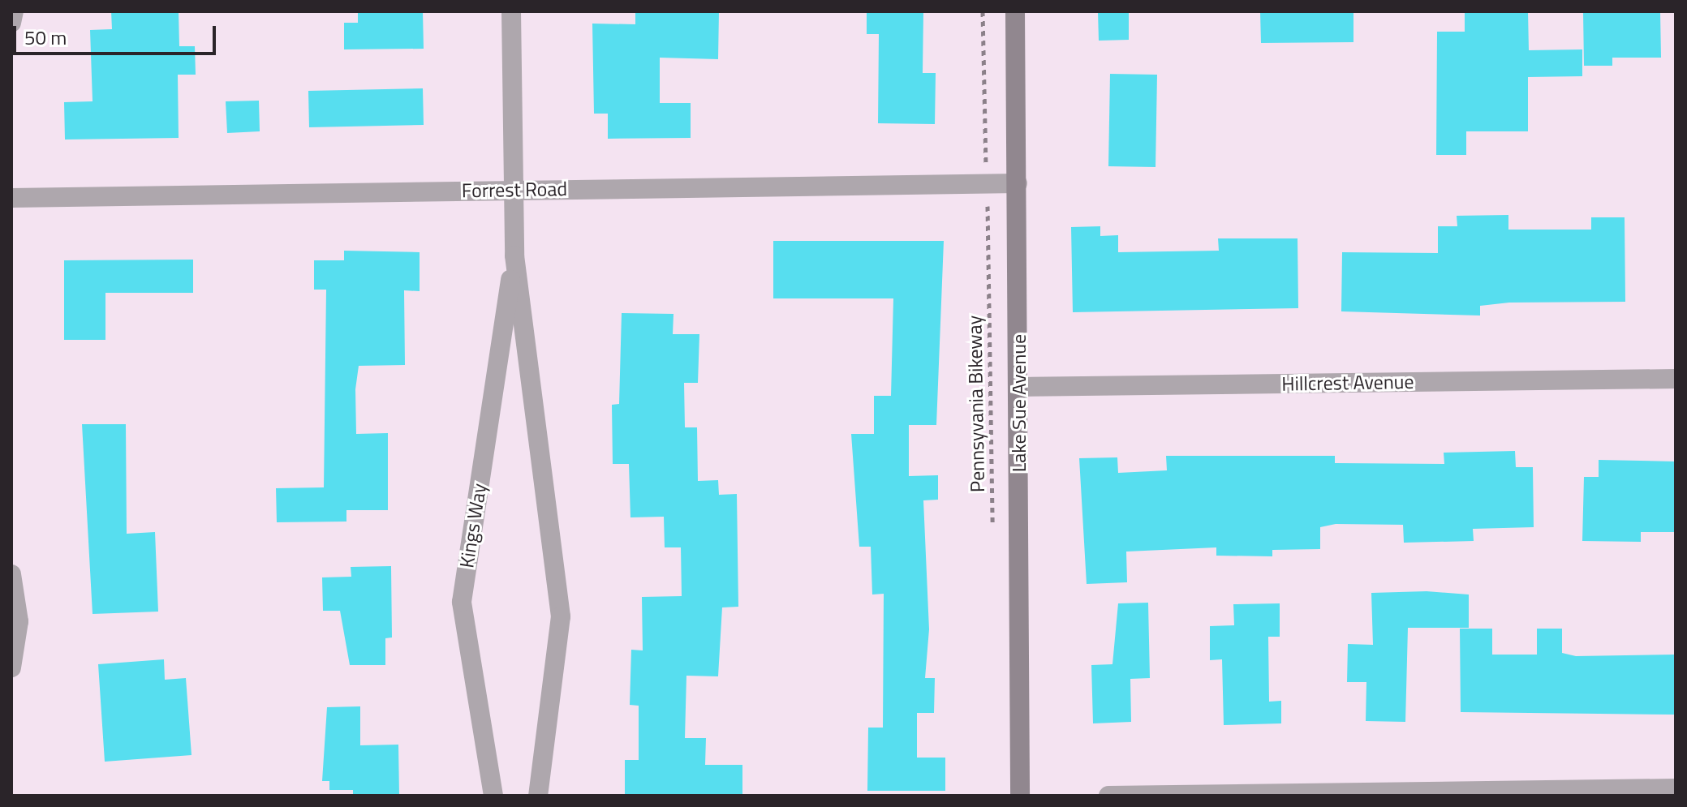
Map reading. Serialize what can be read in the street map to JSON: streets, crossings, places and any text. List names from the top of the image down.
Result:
{
  "streets": {
    "street": [
      "Forrest Road",
      "Hillcrest Avenue",
      "Lake Sue Avenue",
      "Kings Way"
    ],
    "path": ["Pennsyvania Bikeway"]
  },
  "crossings": [
    ["Forrest Road", "Lake Sue Avenue"],
    ["Forrest Road", "Pennsyvania Bikeway"],
    ["Forrest Road", "Kings Way"],
    ["Hillcrest Avenue", "Lake Sue Avenue"]
  ],
  "scale_bar": "50 m"
}
